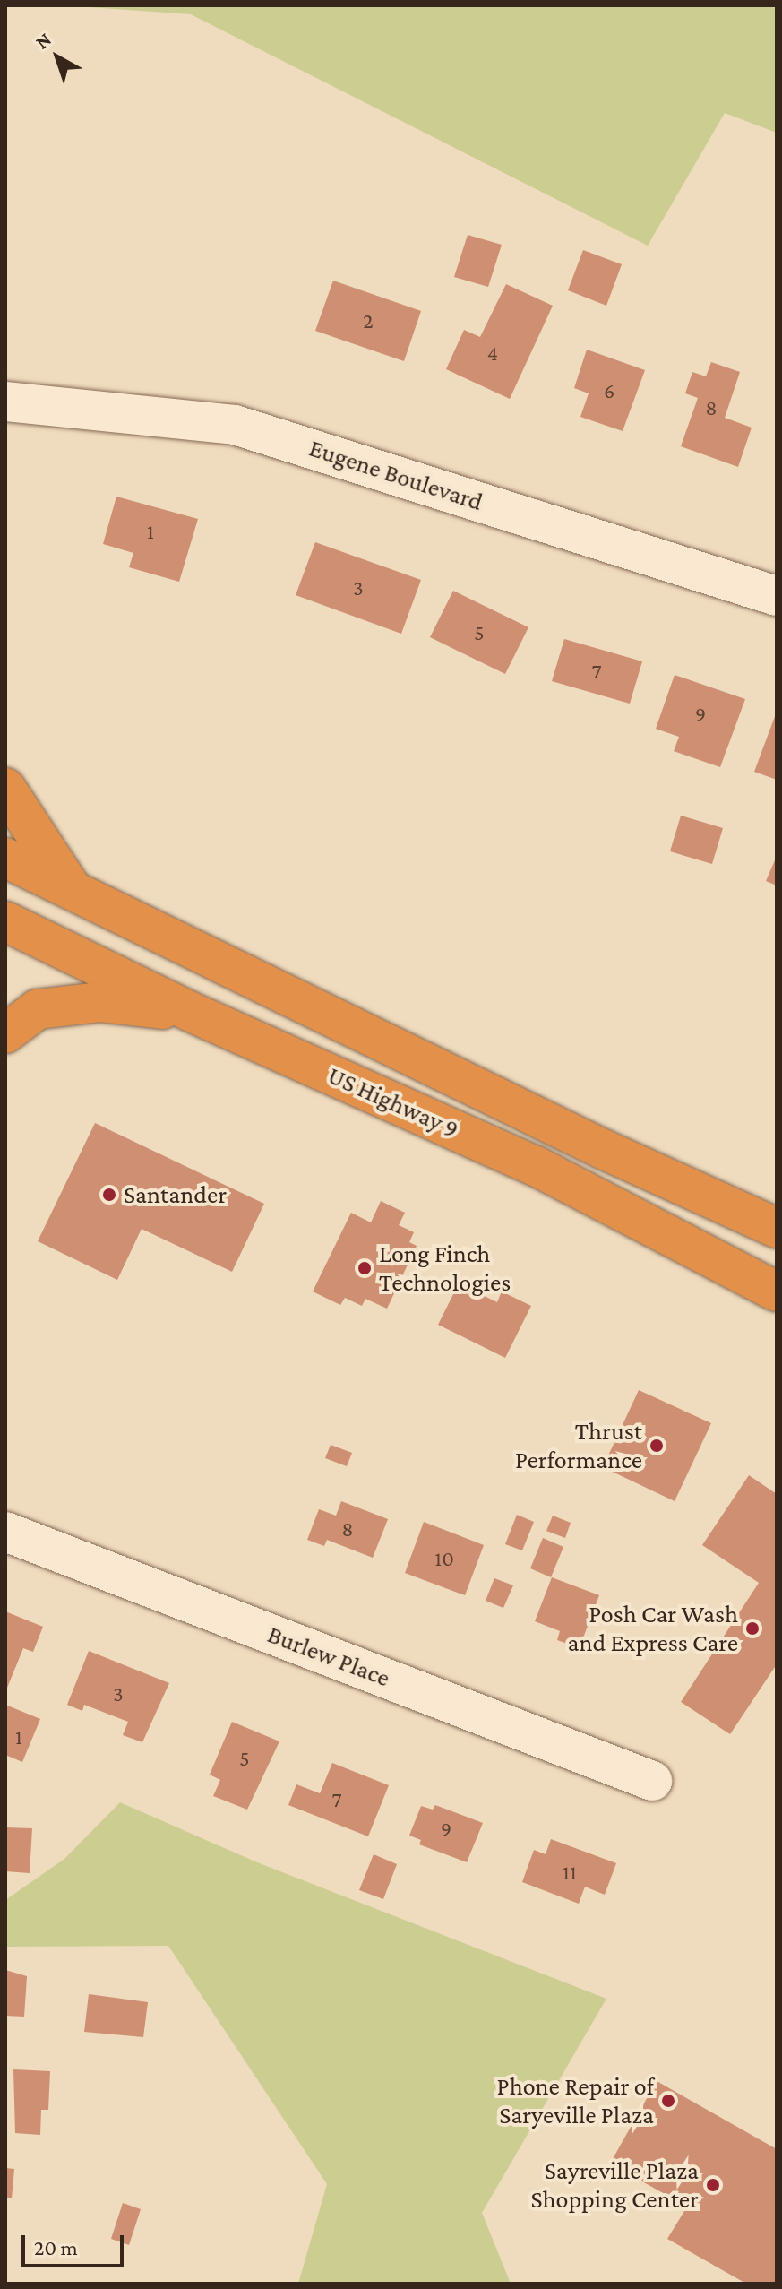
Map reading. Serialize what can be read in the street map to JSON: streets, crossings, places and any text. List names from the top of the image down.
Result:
{
  "streets": {
    "highway": ["US Highway 9"],
    "street": ["Eugene Boulevard", "Burlew Place"]
  },
  "places": [
    "Santander",
    "Long Finch Technologies",
    "Thrust Performance",
    "Posh Car Wash and Express Care",
    "Phone Repair of Saryeville Plaza",
    "Sayreville Plaza Shopping Center"
  ],
  "house_numbers": [
    "2",
    "4",
    "6",
    "8",
    "1",
    "3",
    "5",
    "7",
    "9",
    "8",
    "10",
    "3",
    "1",
    "5",
    "7",
    "9",
    "11"
  ],
  "scale_bar": "20 m",
  "north": "top left"
}
